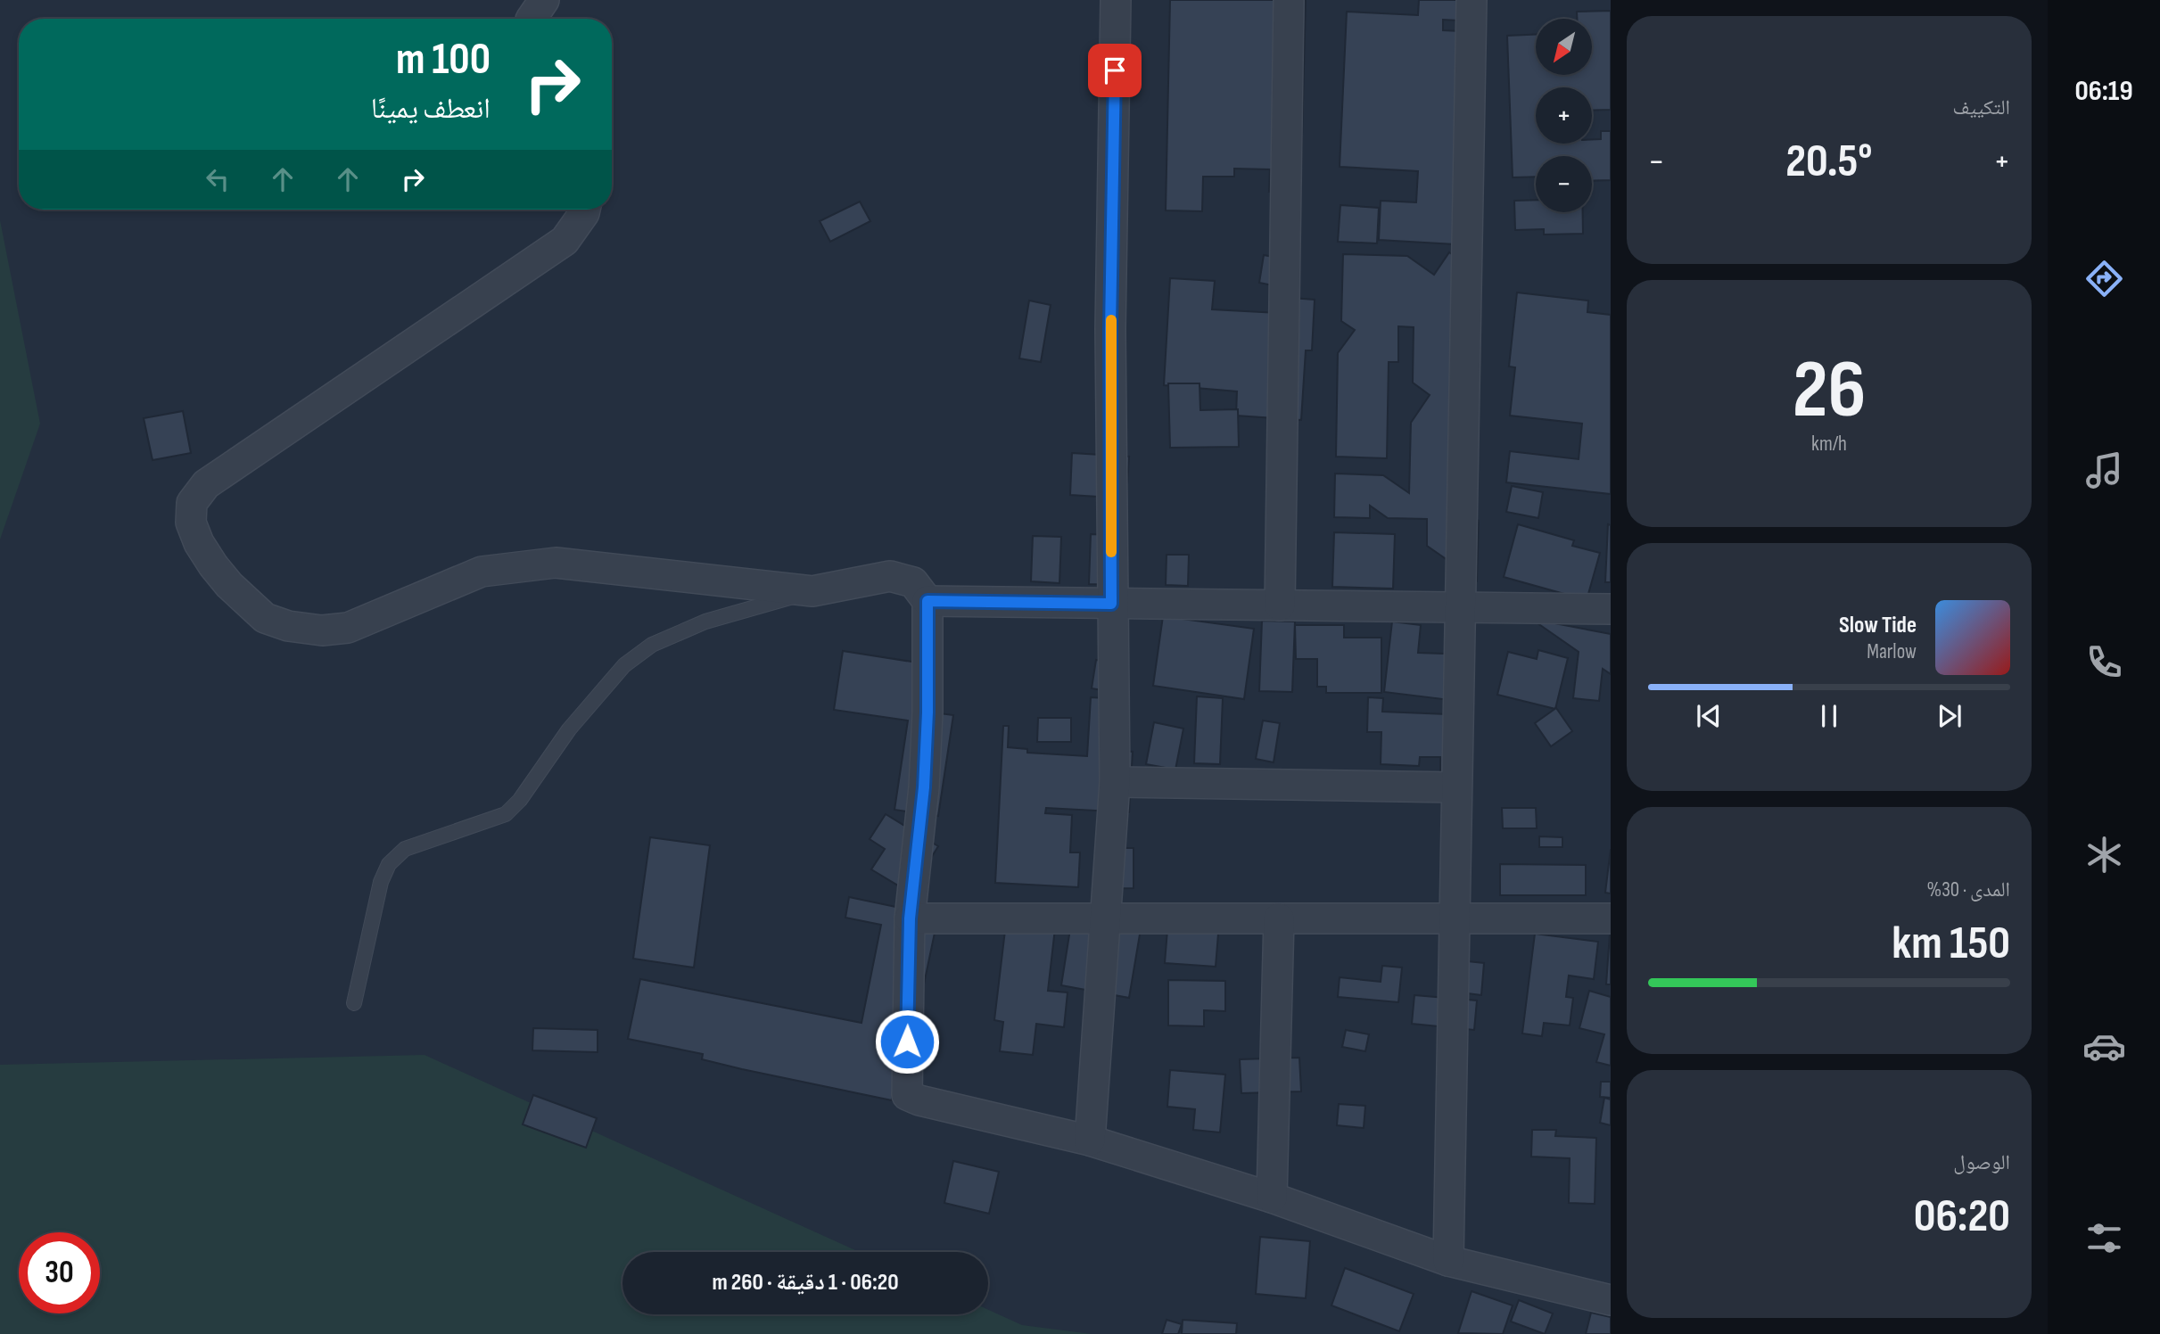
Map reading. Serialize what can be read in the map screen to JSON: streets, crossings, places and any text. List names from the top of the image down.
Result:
{
  "north": "bottom left",
  "page": {
    "tabs": "06:19",
    "tile": [
      "التكييف",
      ["26", "km/h"],
      ["المدى · 30%", "150 km"],
      ["الوصول", "06:20"]
    ],
    "map_buttons": ["+", "−"],
    "turn": ["100 m", "انعطف يمينًا"],
    "heat": ["−", "20.5°", "+"],
    "song": ["Slow Tide", "Marlow"],
    "limit": "30",
    "trip": "06:20 · 1 دقيقة · 260 m"
  }
}
